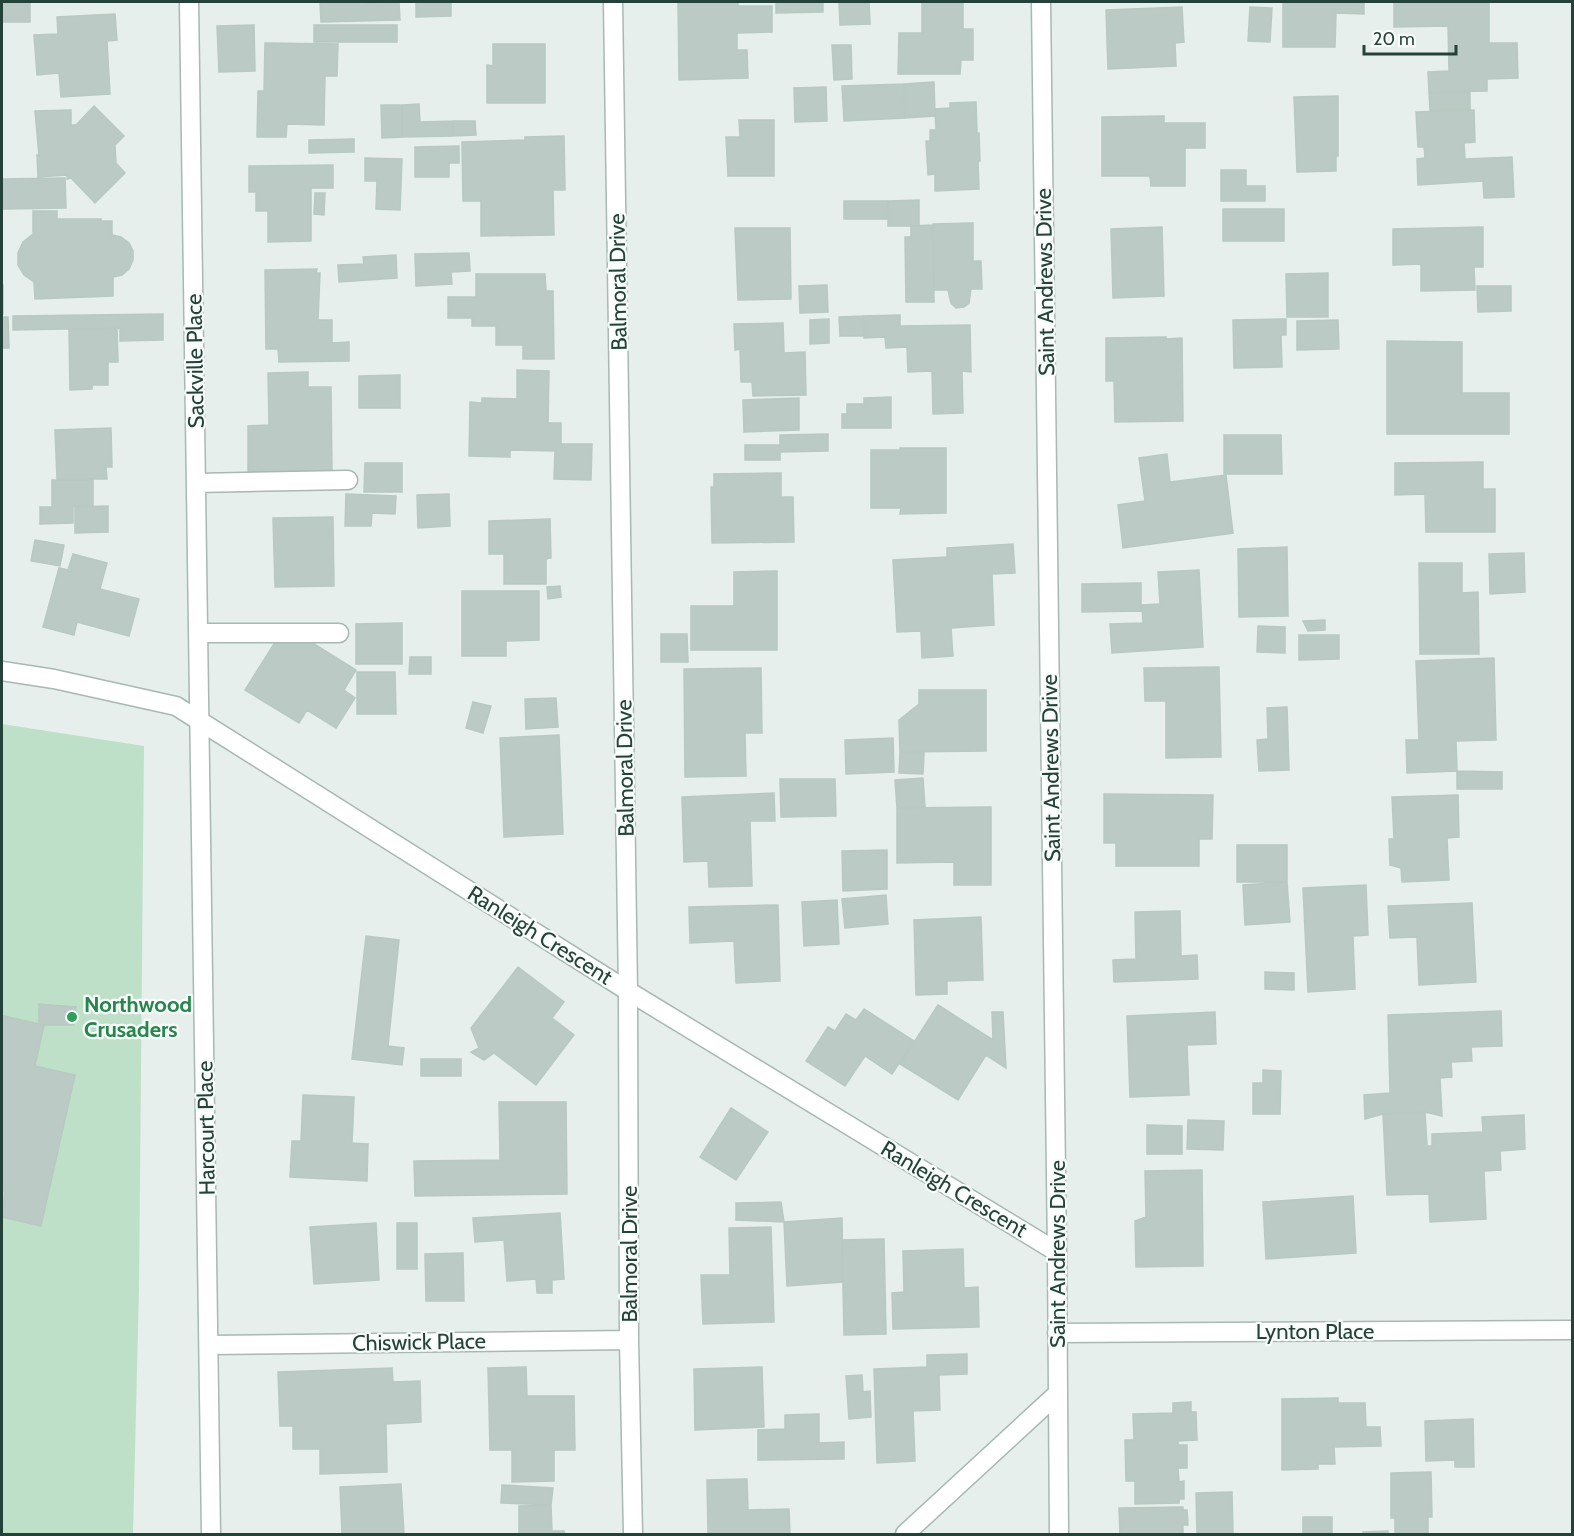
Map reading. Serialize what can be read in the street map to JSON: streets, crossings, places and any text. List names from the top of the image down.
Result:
{
  "streets": {
    "street": [
      "Balmoral Drive",
      "Saint Andrews Drive",
      "Sackville Place",
      "Ranleigh Crescent",
      "Harcourt Place",
      "Lynton Place",
      "Chiswick Place"
    ]
  },
  "crossings": [
    ["Balmoral Drive", "Ranleigh Crescent"],
    ["Balmoral Drive", "Chiswick Place"],
    ["Saint Andrews Drive", "Ranleigh Crescent"],
    ["Saint Andrews Drive", "Lynton Place"],
    ["Sackville Place", "Ranleigh Crescent"],
    ["Sackville Place", "Harcourt Place"],
    ["Ranleigh Crescent", "Harcourt Place"],
    ["Harcourt Place", "Chiswick Place"]
  ],
  "places": ["Northwood Crusaders"],
  "scale_bar": "20 m"
}
